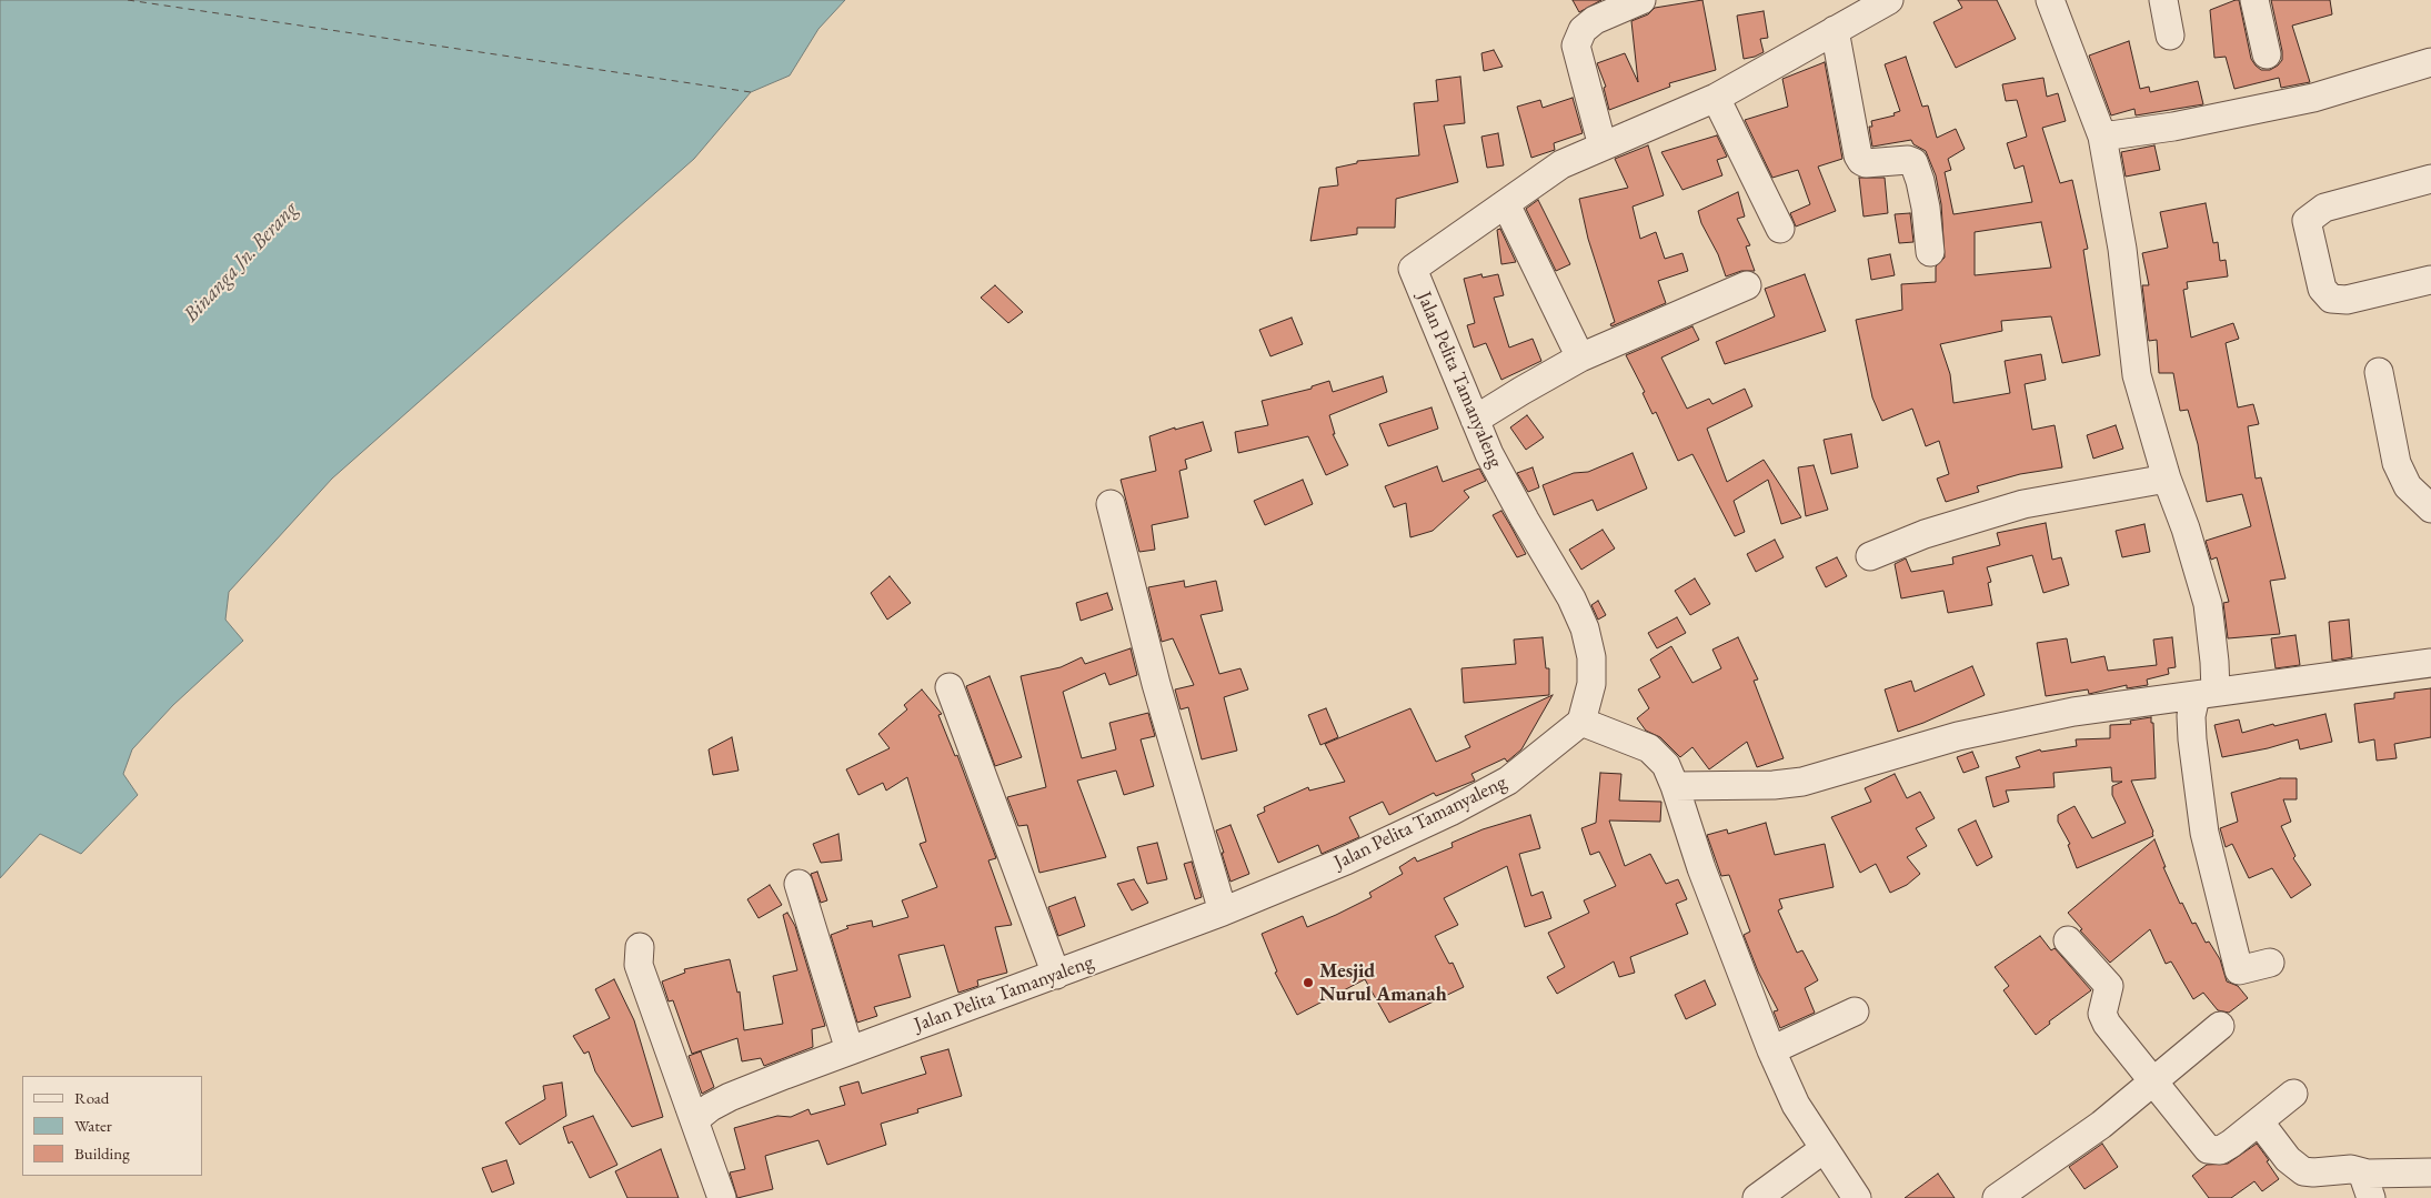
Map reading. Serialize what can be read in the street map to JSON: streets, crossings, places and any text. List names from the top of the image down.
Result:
{
  "streets": {
    "street": ["Jalan Pelita Tamanyaleng"]
  },
  "water": ["Binanga Jn. Berang"],
  "places": ["Mesjid Nurul Amanah"],
  "legend": ["Road", "Water", "Building"]
}
